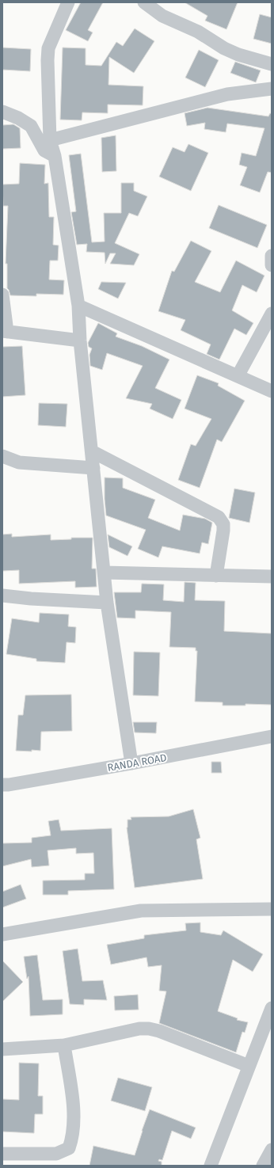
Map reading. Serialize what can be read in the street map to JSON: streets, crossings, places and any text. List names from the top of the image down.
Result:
{
  "streets": {
    "street": ["RANDA ROAD"]
  }
}
